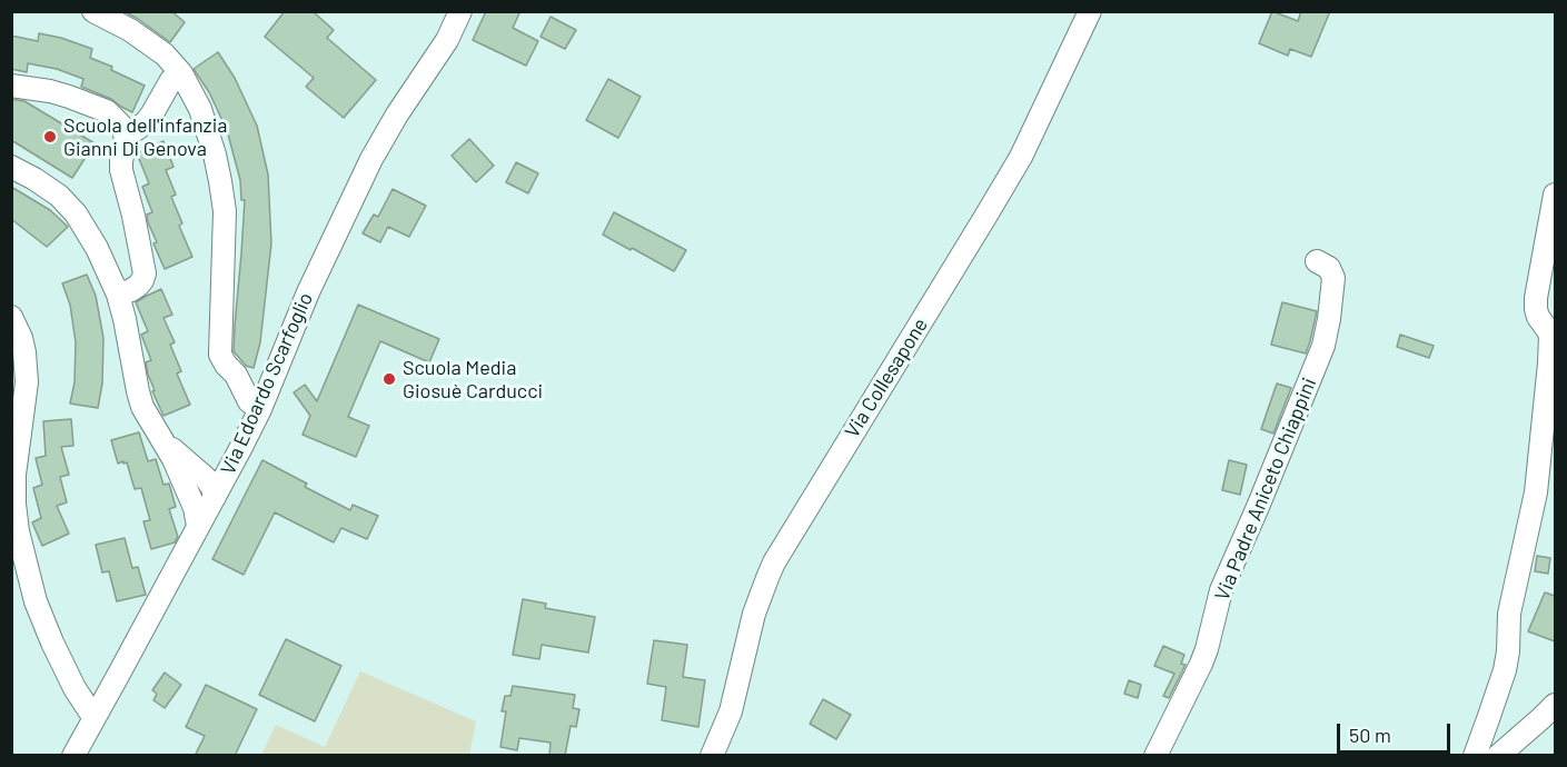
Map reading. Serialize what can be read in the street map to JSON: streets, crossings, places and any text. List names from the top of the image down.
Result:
{
  "streets": {
    "street": ["Via Collesapone", "Via Edoardo Scarfoglio", "Via Padre Aniceto Chiappini"]
  },
  "places": ["Scuola dell'infanzia Gianni Di Genova", "Scuola Media Giosuè Carducci"],
  "scale_bar": "50 m"
}
